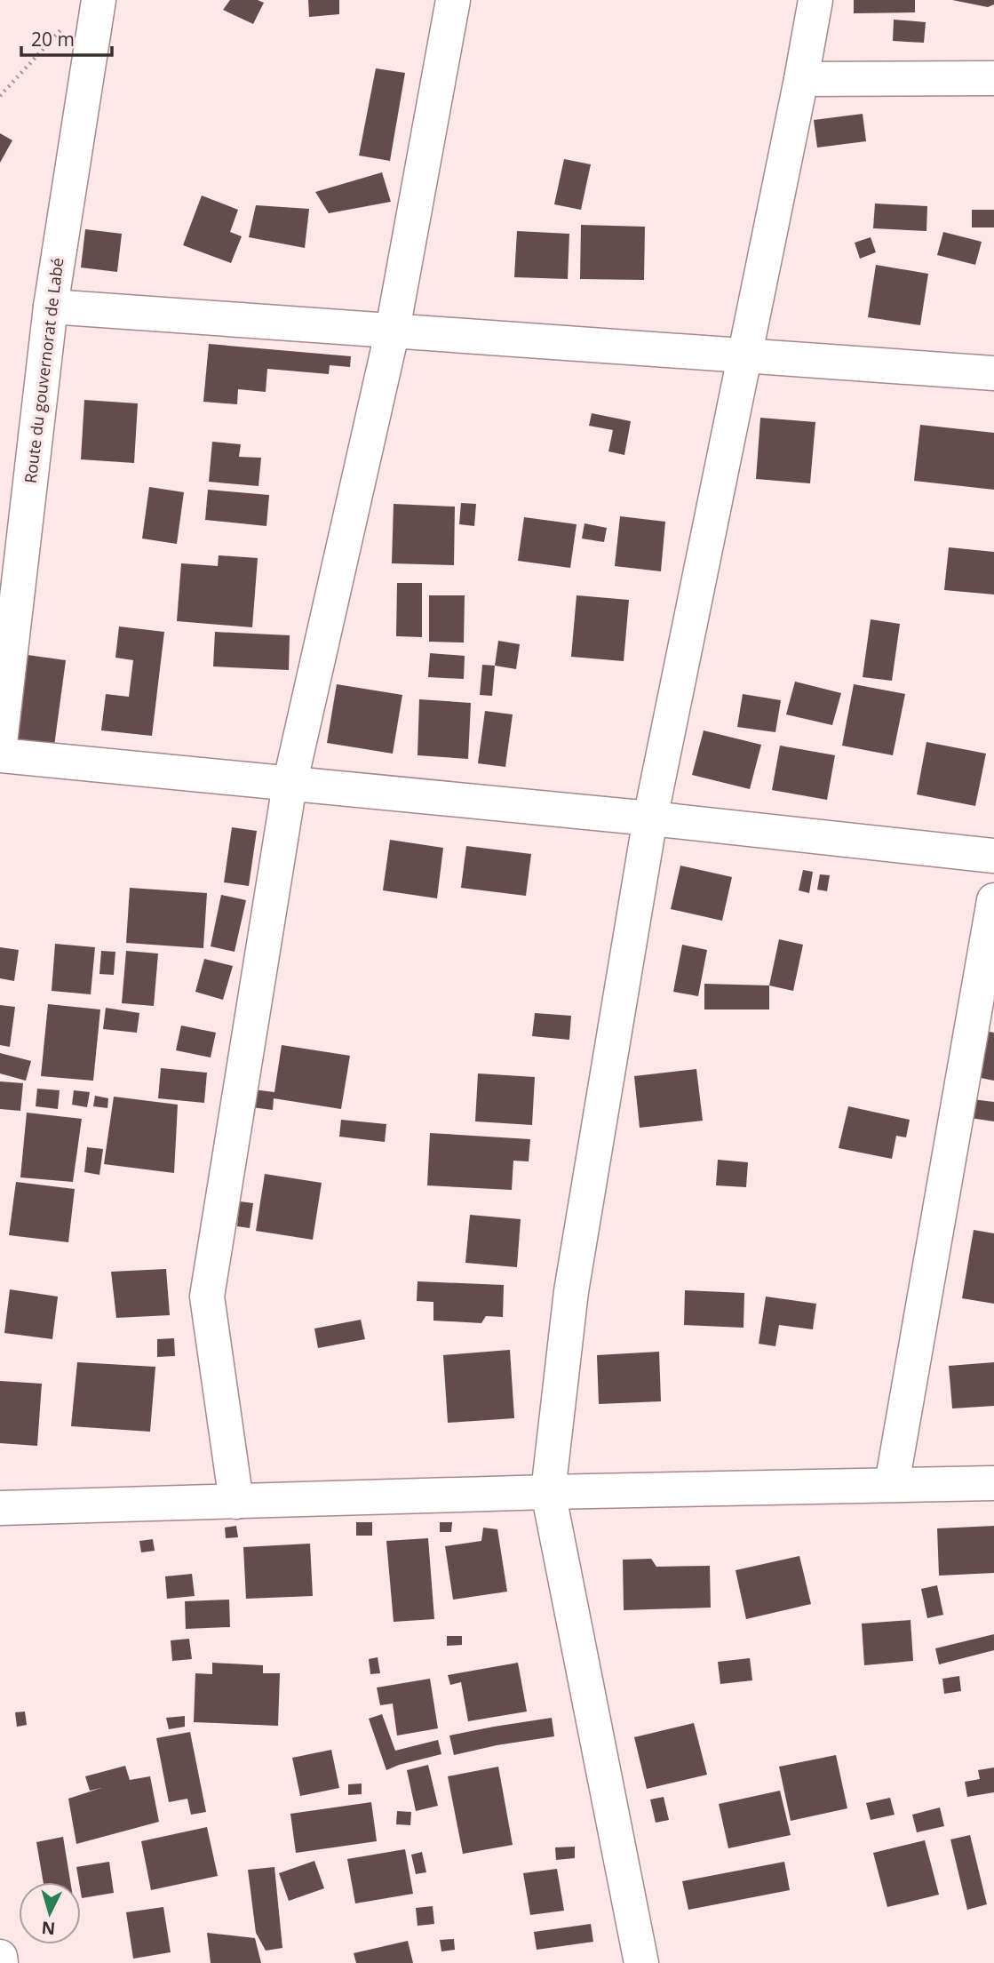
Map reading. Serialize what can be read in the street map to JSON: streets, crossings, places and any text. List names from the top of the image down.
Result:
{
  "streets": {
    "street": ["Route du gouvernorat de Labé"]
  },
  "scale_bar": "20 m",
  "north": "bottom"
}
